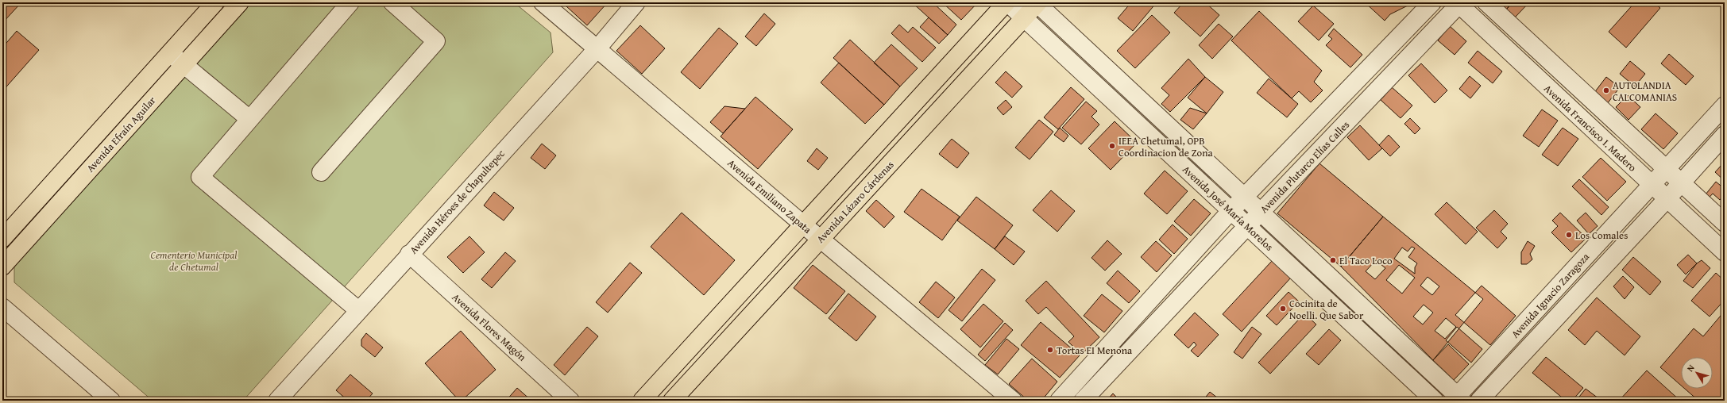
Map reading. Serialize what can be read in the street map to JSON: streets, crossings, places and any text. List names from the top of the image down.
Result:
{
  "streets": {
    "main road": ["Avenida Efraín Aguilar", "Avenida Lázaro Cárdenas"],
    "street": [
      "Avenida Francisco I. Madero",
      "Avenida Plutarco Elías Calles",
      "Avenida Emiliano Zapata",
      "Avenida Héroes de Chapultepec",
      "Avenida José María Morelos",
      "Avenida Ignacio Zaragoza",
      "Avenida Flores Magón"
    ]
  },
  "crossings": [
    ["Avenida Francisco I. Madero", "Avenida Plutarco Elías Calles"],
    ["Avenida Francisco I. Madero", "Avenida Ignacio Zaragoza"],
    ["Avenida Plutarco Elías Calles", "Avenida José María Morelos"],
    ["Avenida Emiliano Zapata", "Avenida Héroes de Chapultepec"],
    ["Avenida Emiliano Zapata", "Avenida Lázaro Cárdenas"],
    ["Avenida Héroes de Chapultepec", "Avenida Flores Magón"],
    ["Avenida Lázaro Cárdenas", "Avenida José María Morelos"],
    ["Avenida José María Morelos", "Avenida Ignacio Zaragoza"]
  ],
  "parks": ["Cementerio Municipal de Chetumal"],
  "places": [
    "AUTOLANDIA CALCOMANIAS",
    "IEEA Chetumal, OPB Coordinacion de Zona",
    "Los Comales",
    "El Taco Loco",
    "Cocinita de Noelli. Que Sabor",
    "Tortas EI Menona"
  ],
  "north": "top left"
}
